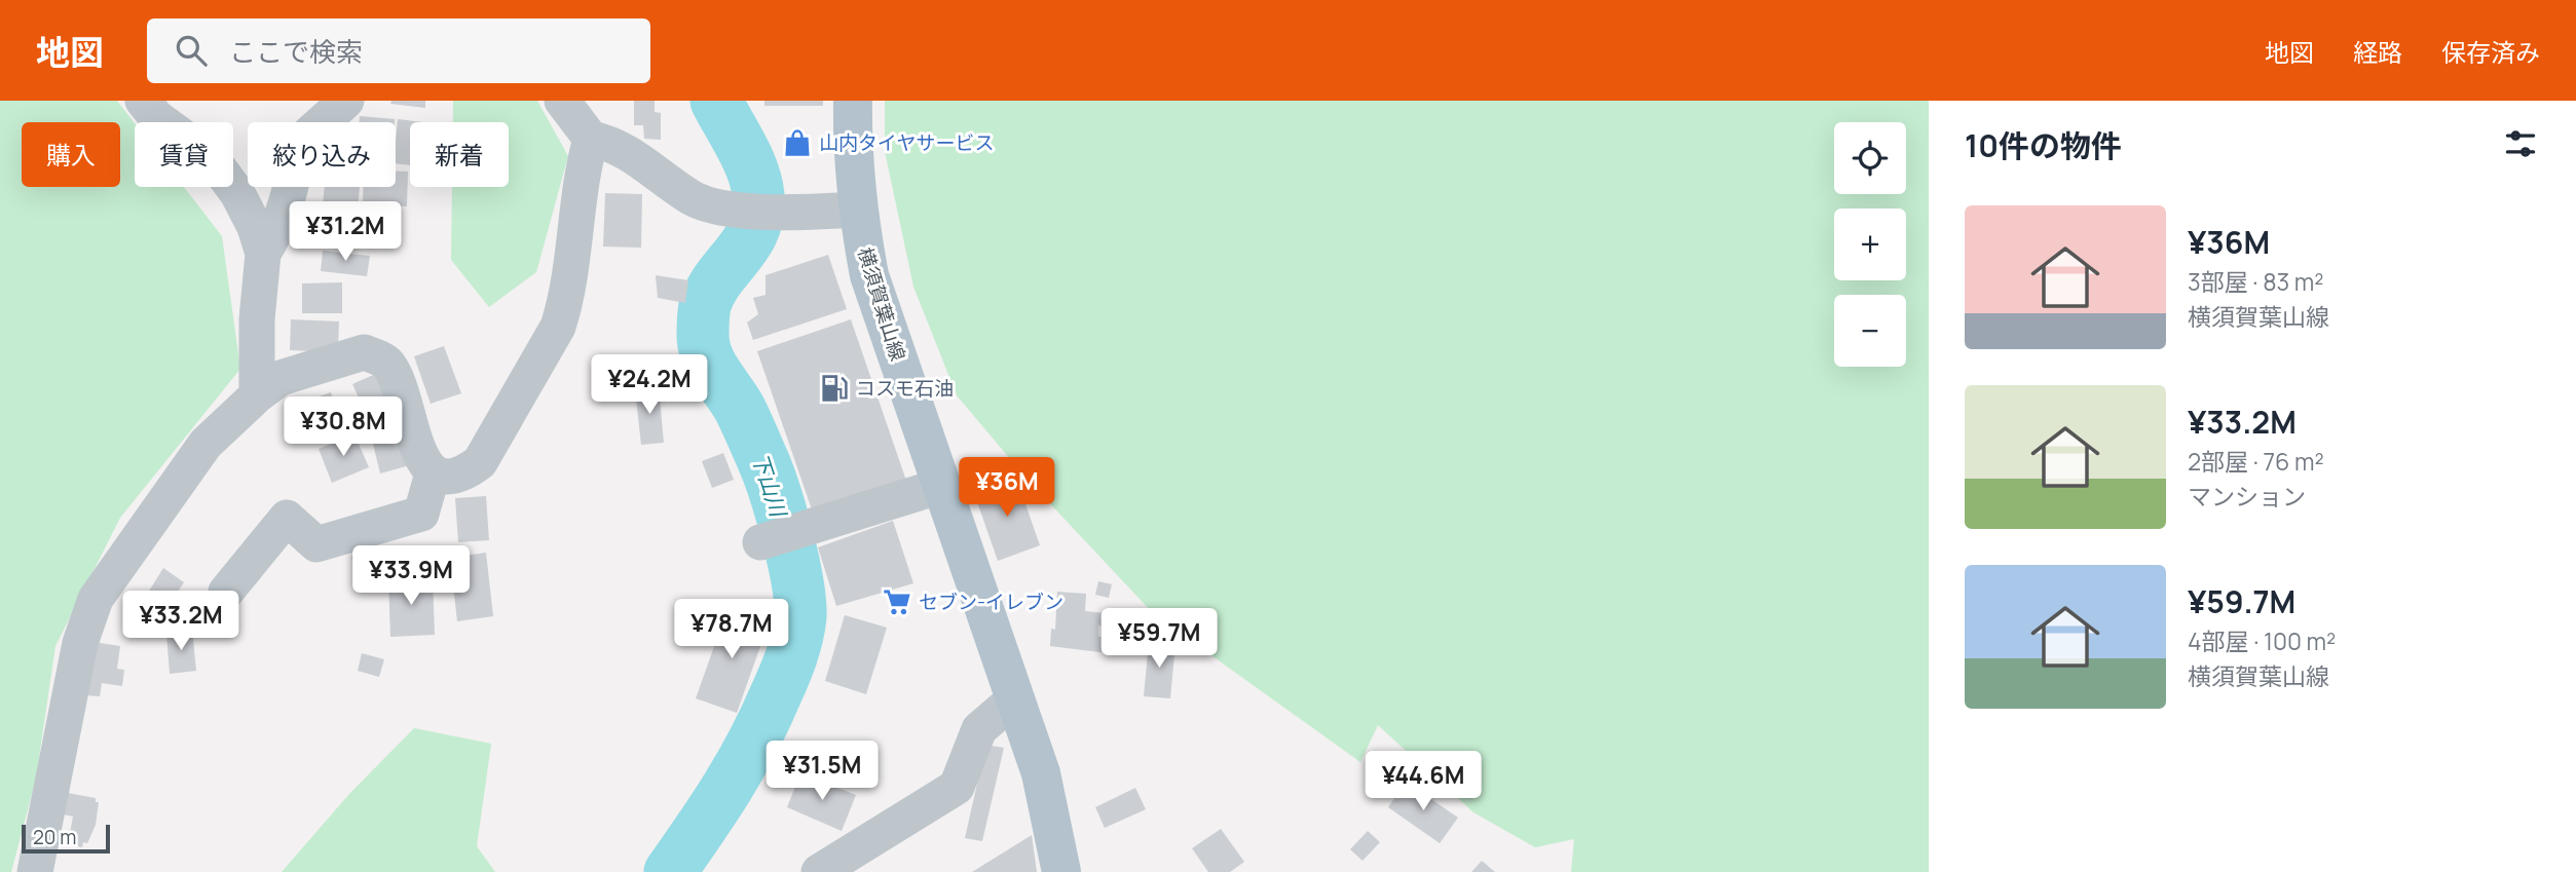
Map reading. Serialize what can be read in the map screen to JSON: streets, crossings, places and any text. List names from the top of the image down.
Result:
{
  "streets": {
    "main road": ["横須賀葉山線"]
  },
  "water": ["下山川"],
  "places": {
    "shop": ["山内タイヤサービス"],
    "fuel station": ["コスモ石油"],
    "supermarket": ["セブン-イレブン"]
  },
  "scale_bar": "20 m",
  "page": {
    "header": "地図",
    "search": "ここで検索",
    "nav": ["地図", "経路", "保存済み"],
    "heading": "10件の物件",
    "map_buttons": ["+", "−"],
    "chip": [
      "購入",
      "賃貸",
      "絞り込み",
      "新着"
    ],
    "list": [
      {
        "name": "¥36M",
        "note": "3部屋 · 83 m² · 横須賀葉山線"
      },
      {
        "name": "¥33.2M",
        "note": "2部屋 · 76 m² · マンション"
      },
      {
        "name": "¥59.7M",
        "note": "4部屋 · 100 m² · 横須賀葉山線"
      }
    ],
    "price": [
      "¥31.2M",
      "¥24.2M",
      "¥30.8M",
      "¥36M",
      "¥33.9M",
      "¥33.2M",
      "¥78.7M",
      "¥59.7M",
      "¥31.5M",
      "¥44.6M"
    ],
    "scale": "20 m"
  }
}
